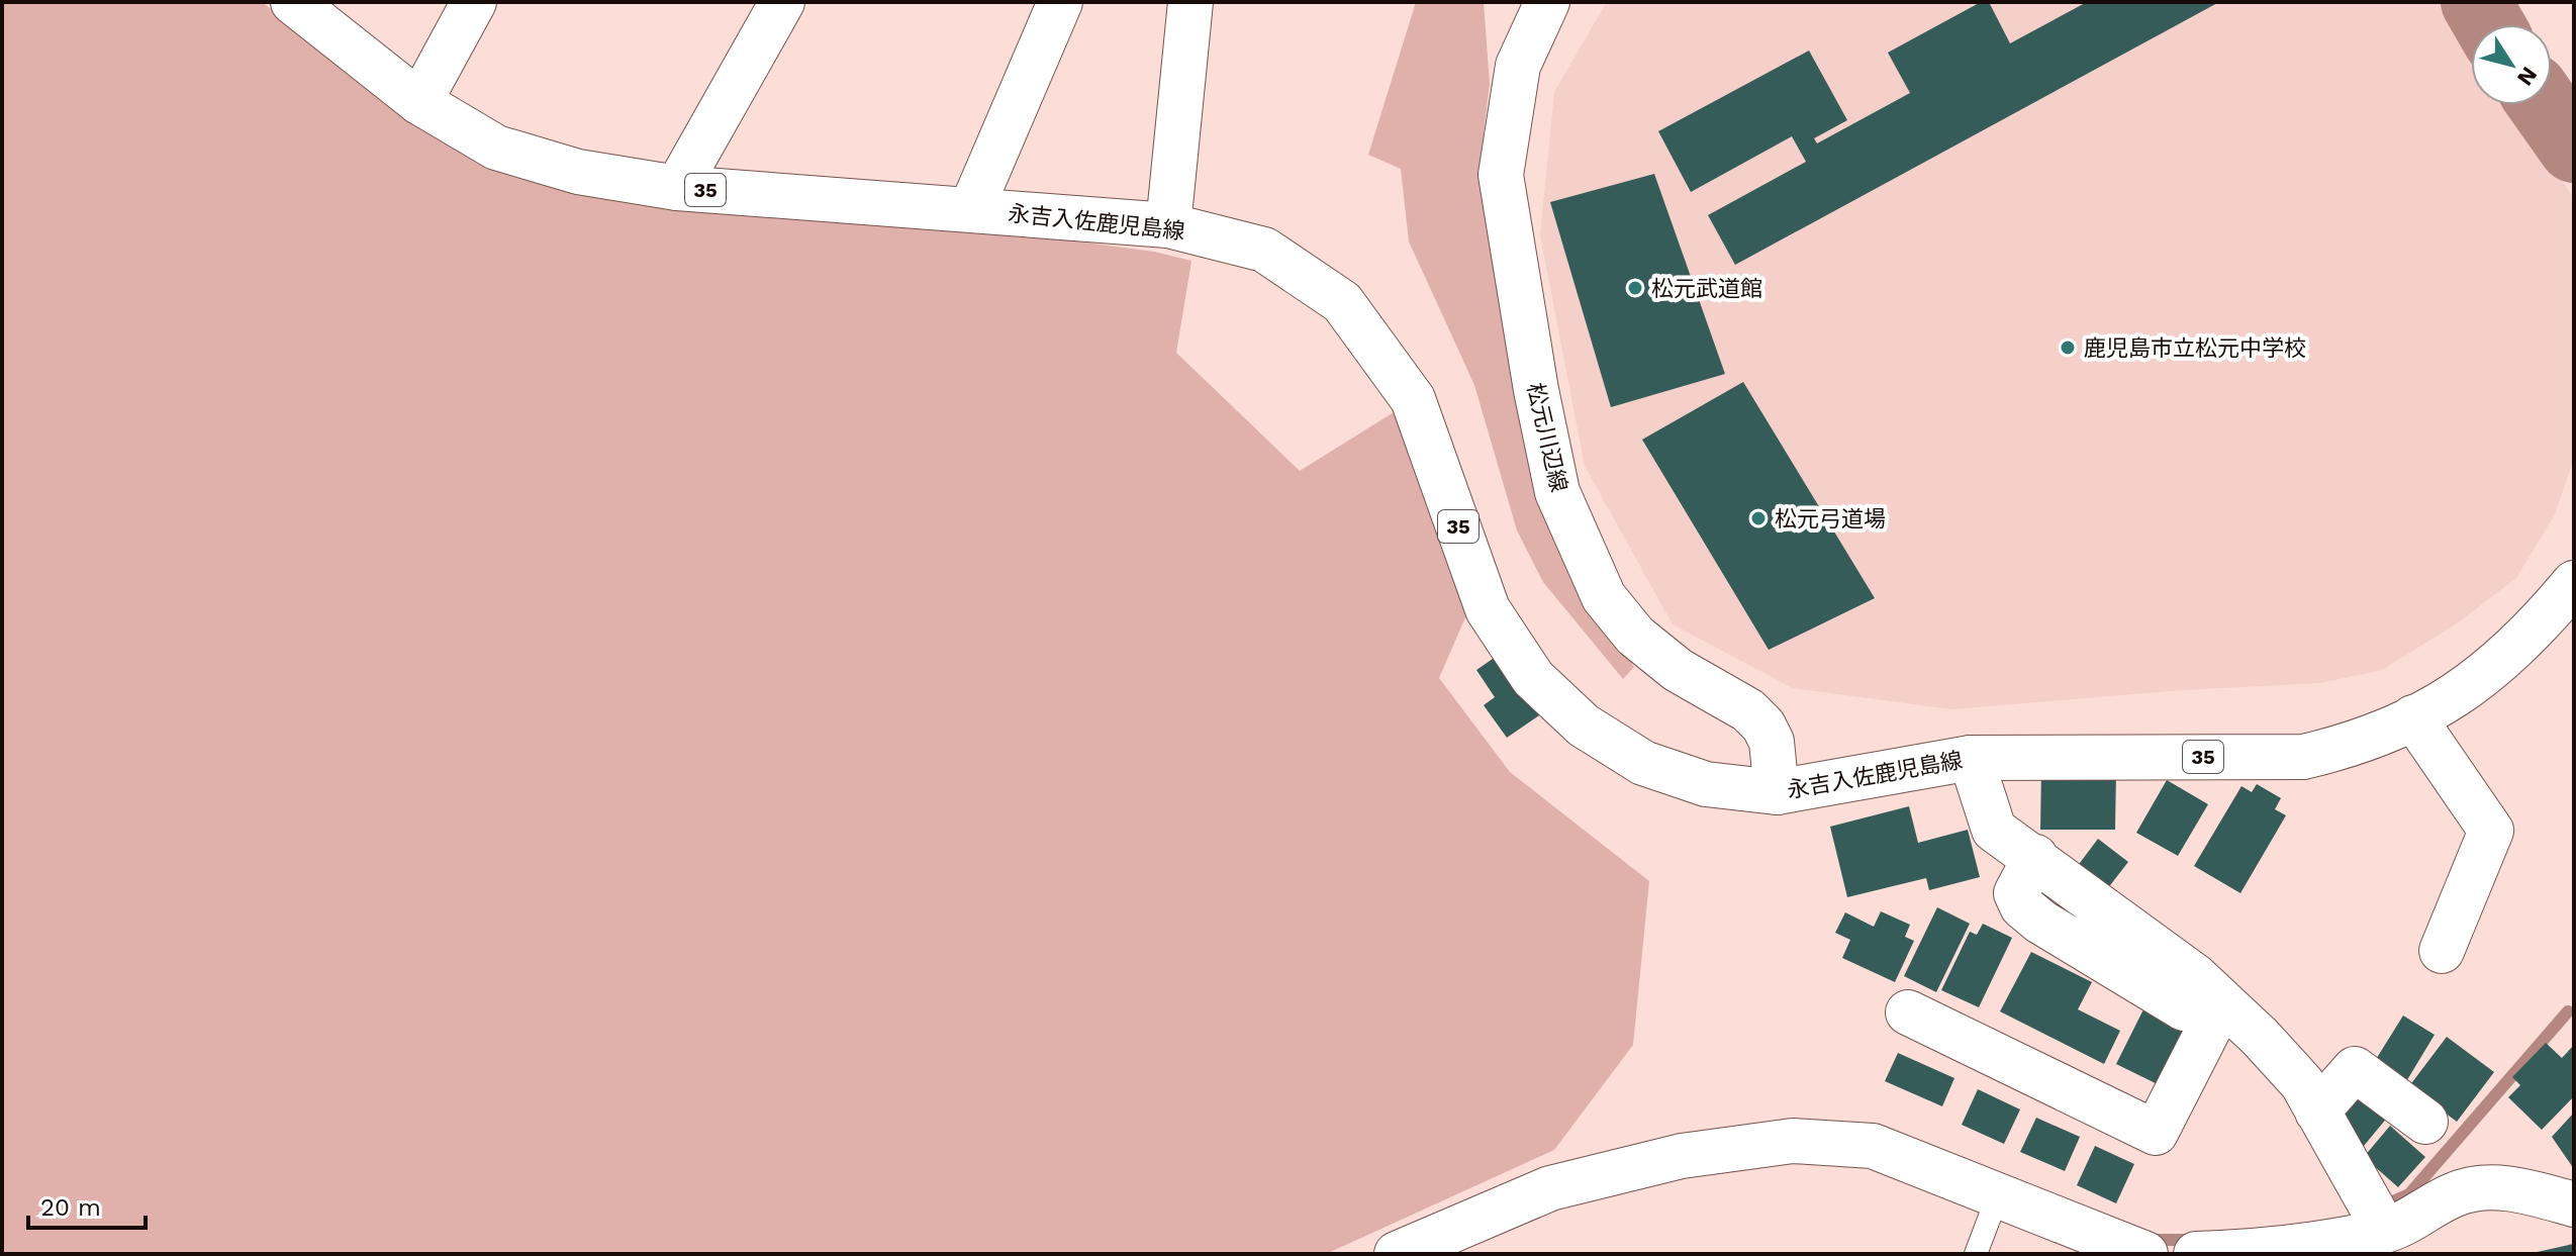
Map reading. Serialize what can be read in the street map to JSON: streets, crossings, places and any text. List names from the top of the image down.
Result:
{
  "streets": {
    "main road": ["35", "永吉入佐鹿児島線", "松元川辺線"]
  },
  "crossings": [
    ["永吉入佐鹿児島線", "松元川辺線"]
  ],
  "places": ["松元武道館", "鹿児島市立松元中学校", "松元弓道場"],
  "scale_bar": "20 m",
  "north": "bottom right"
}
